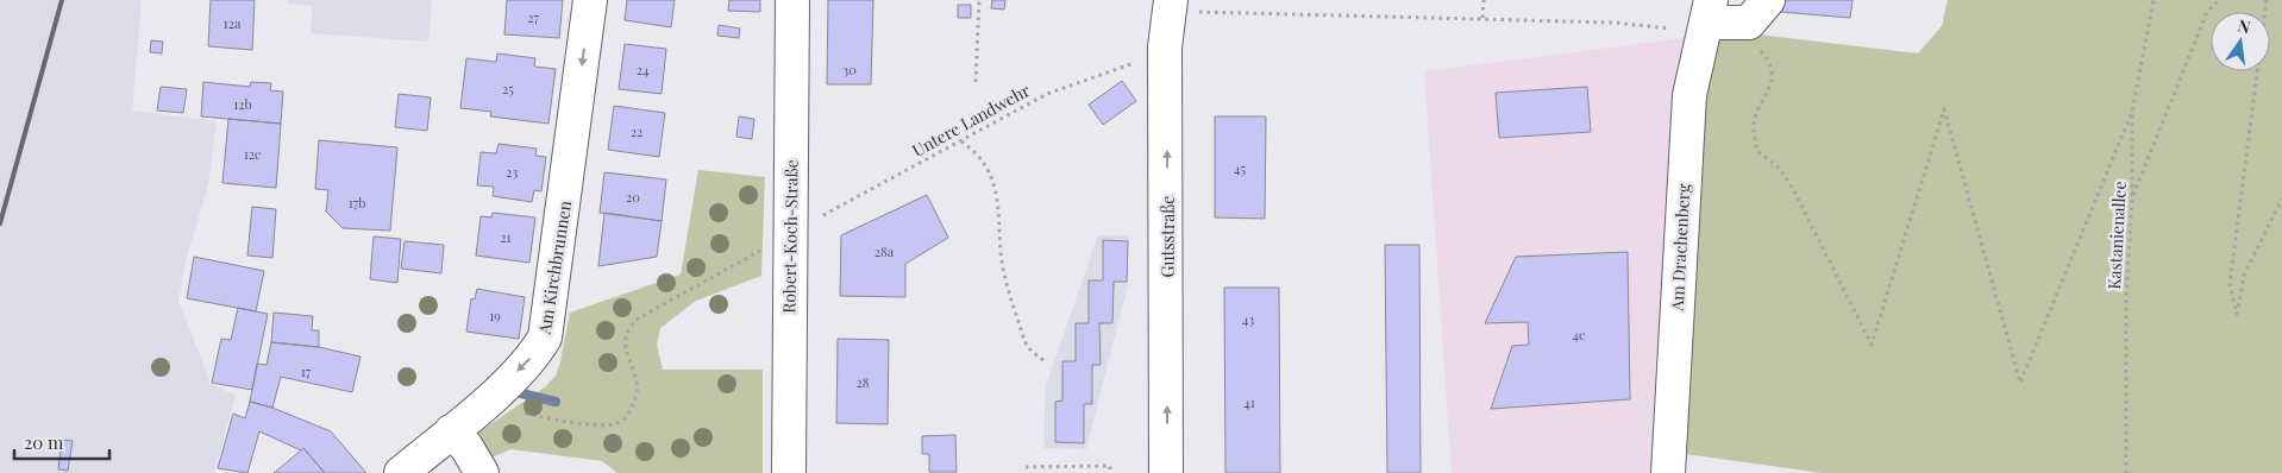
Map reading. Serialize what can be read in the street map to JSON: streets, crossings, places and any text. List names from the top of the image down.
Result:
{
  "streets": {
    "street": [
      "Robert-Koch-Straße",
      "Gutsstraße",
      "Am Drachenberg",
      "Am Kirchbrunnen"
    ],
    "path": ["Untere Landwehr", "Kastanienallee"]
  },
  "crossings": [
    ["Untere Landwehr", "Robert-Koch-Straße"]
  ],
  "one_way": ["Gutsstraße", "Am Kirchbrunnen"],
  "house_numbers": [
    "27",
    "12a",
    "24",
    "30",
    "25",
    "12b",
    "22",
    "12c",
    "45",
    "23",
    "20",
    "17b",
    "21",
    "28a",
    "19",
    "43",
    "4c",
    "17",
    "28",
    "41"
  ],
  "scale_bar": "20 m",
  "north": "top"
}
